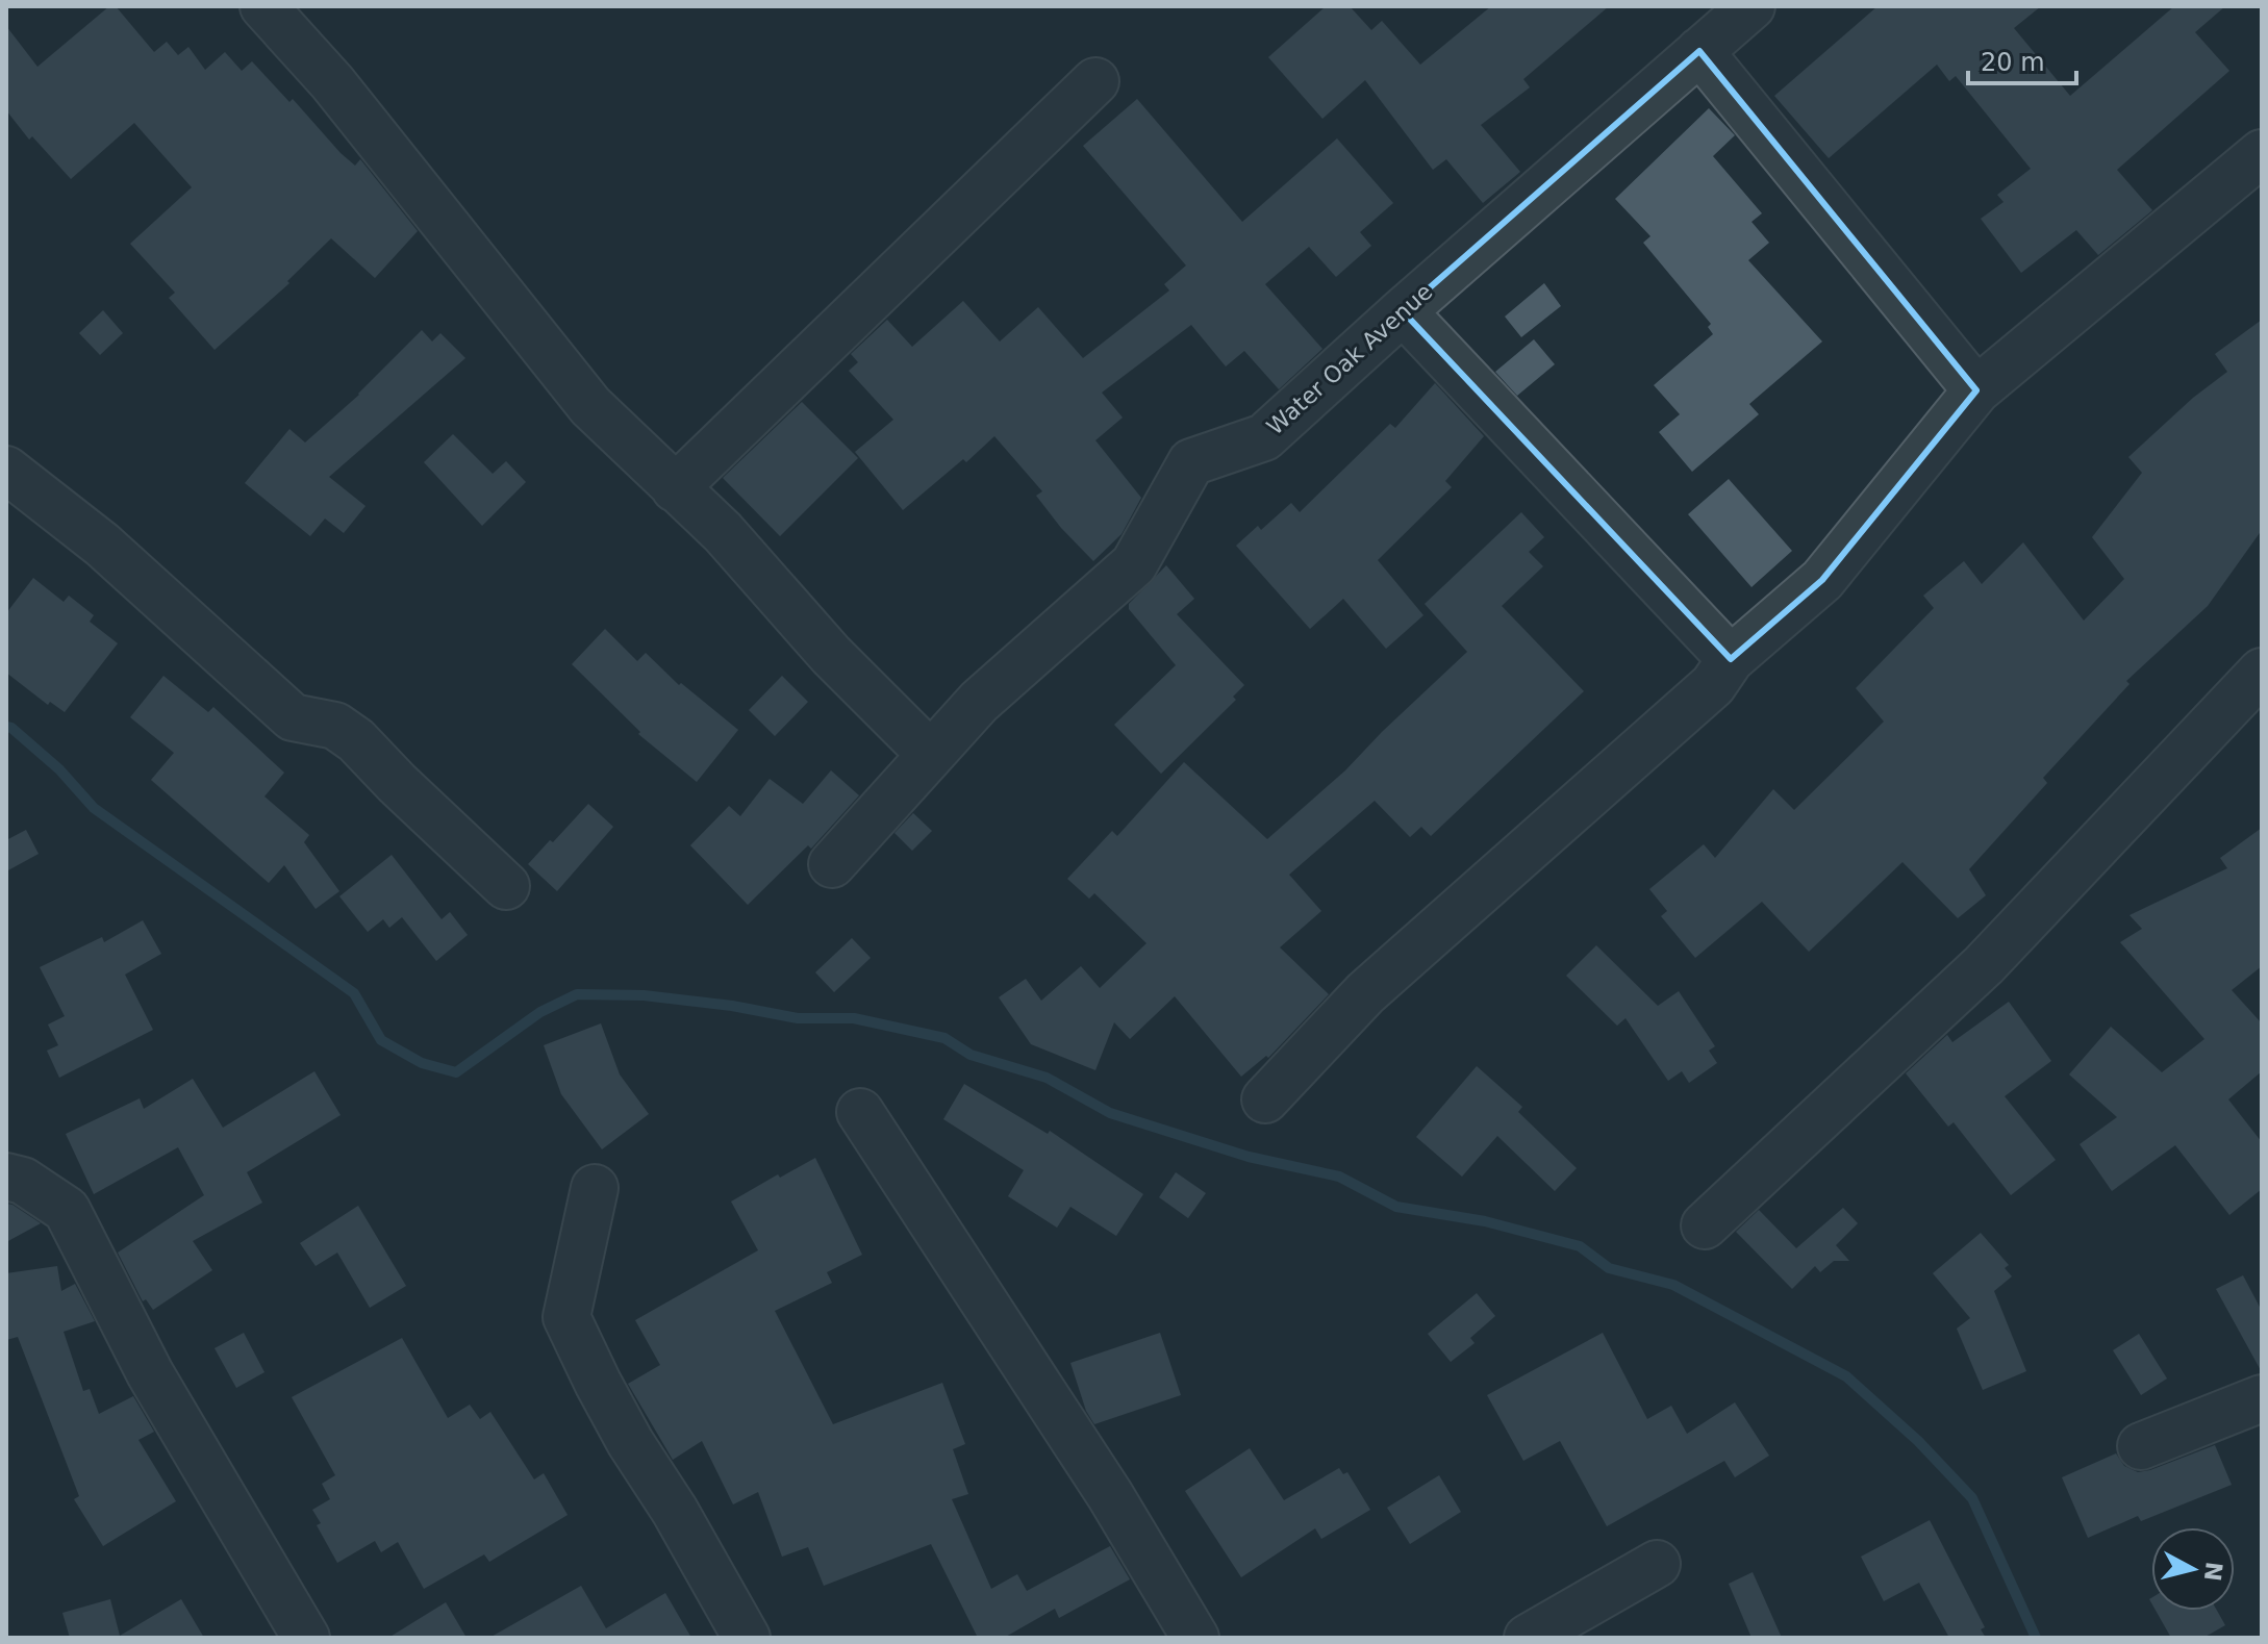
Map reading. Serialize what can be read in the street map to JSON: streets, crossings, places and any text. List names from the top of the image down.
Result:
{
  "streets": {
    "street": ["Water Oak Avenue"]
  },
  "scale_bar": "20 m",
  "north": "right"
}
